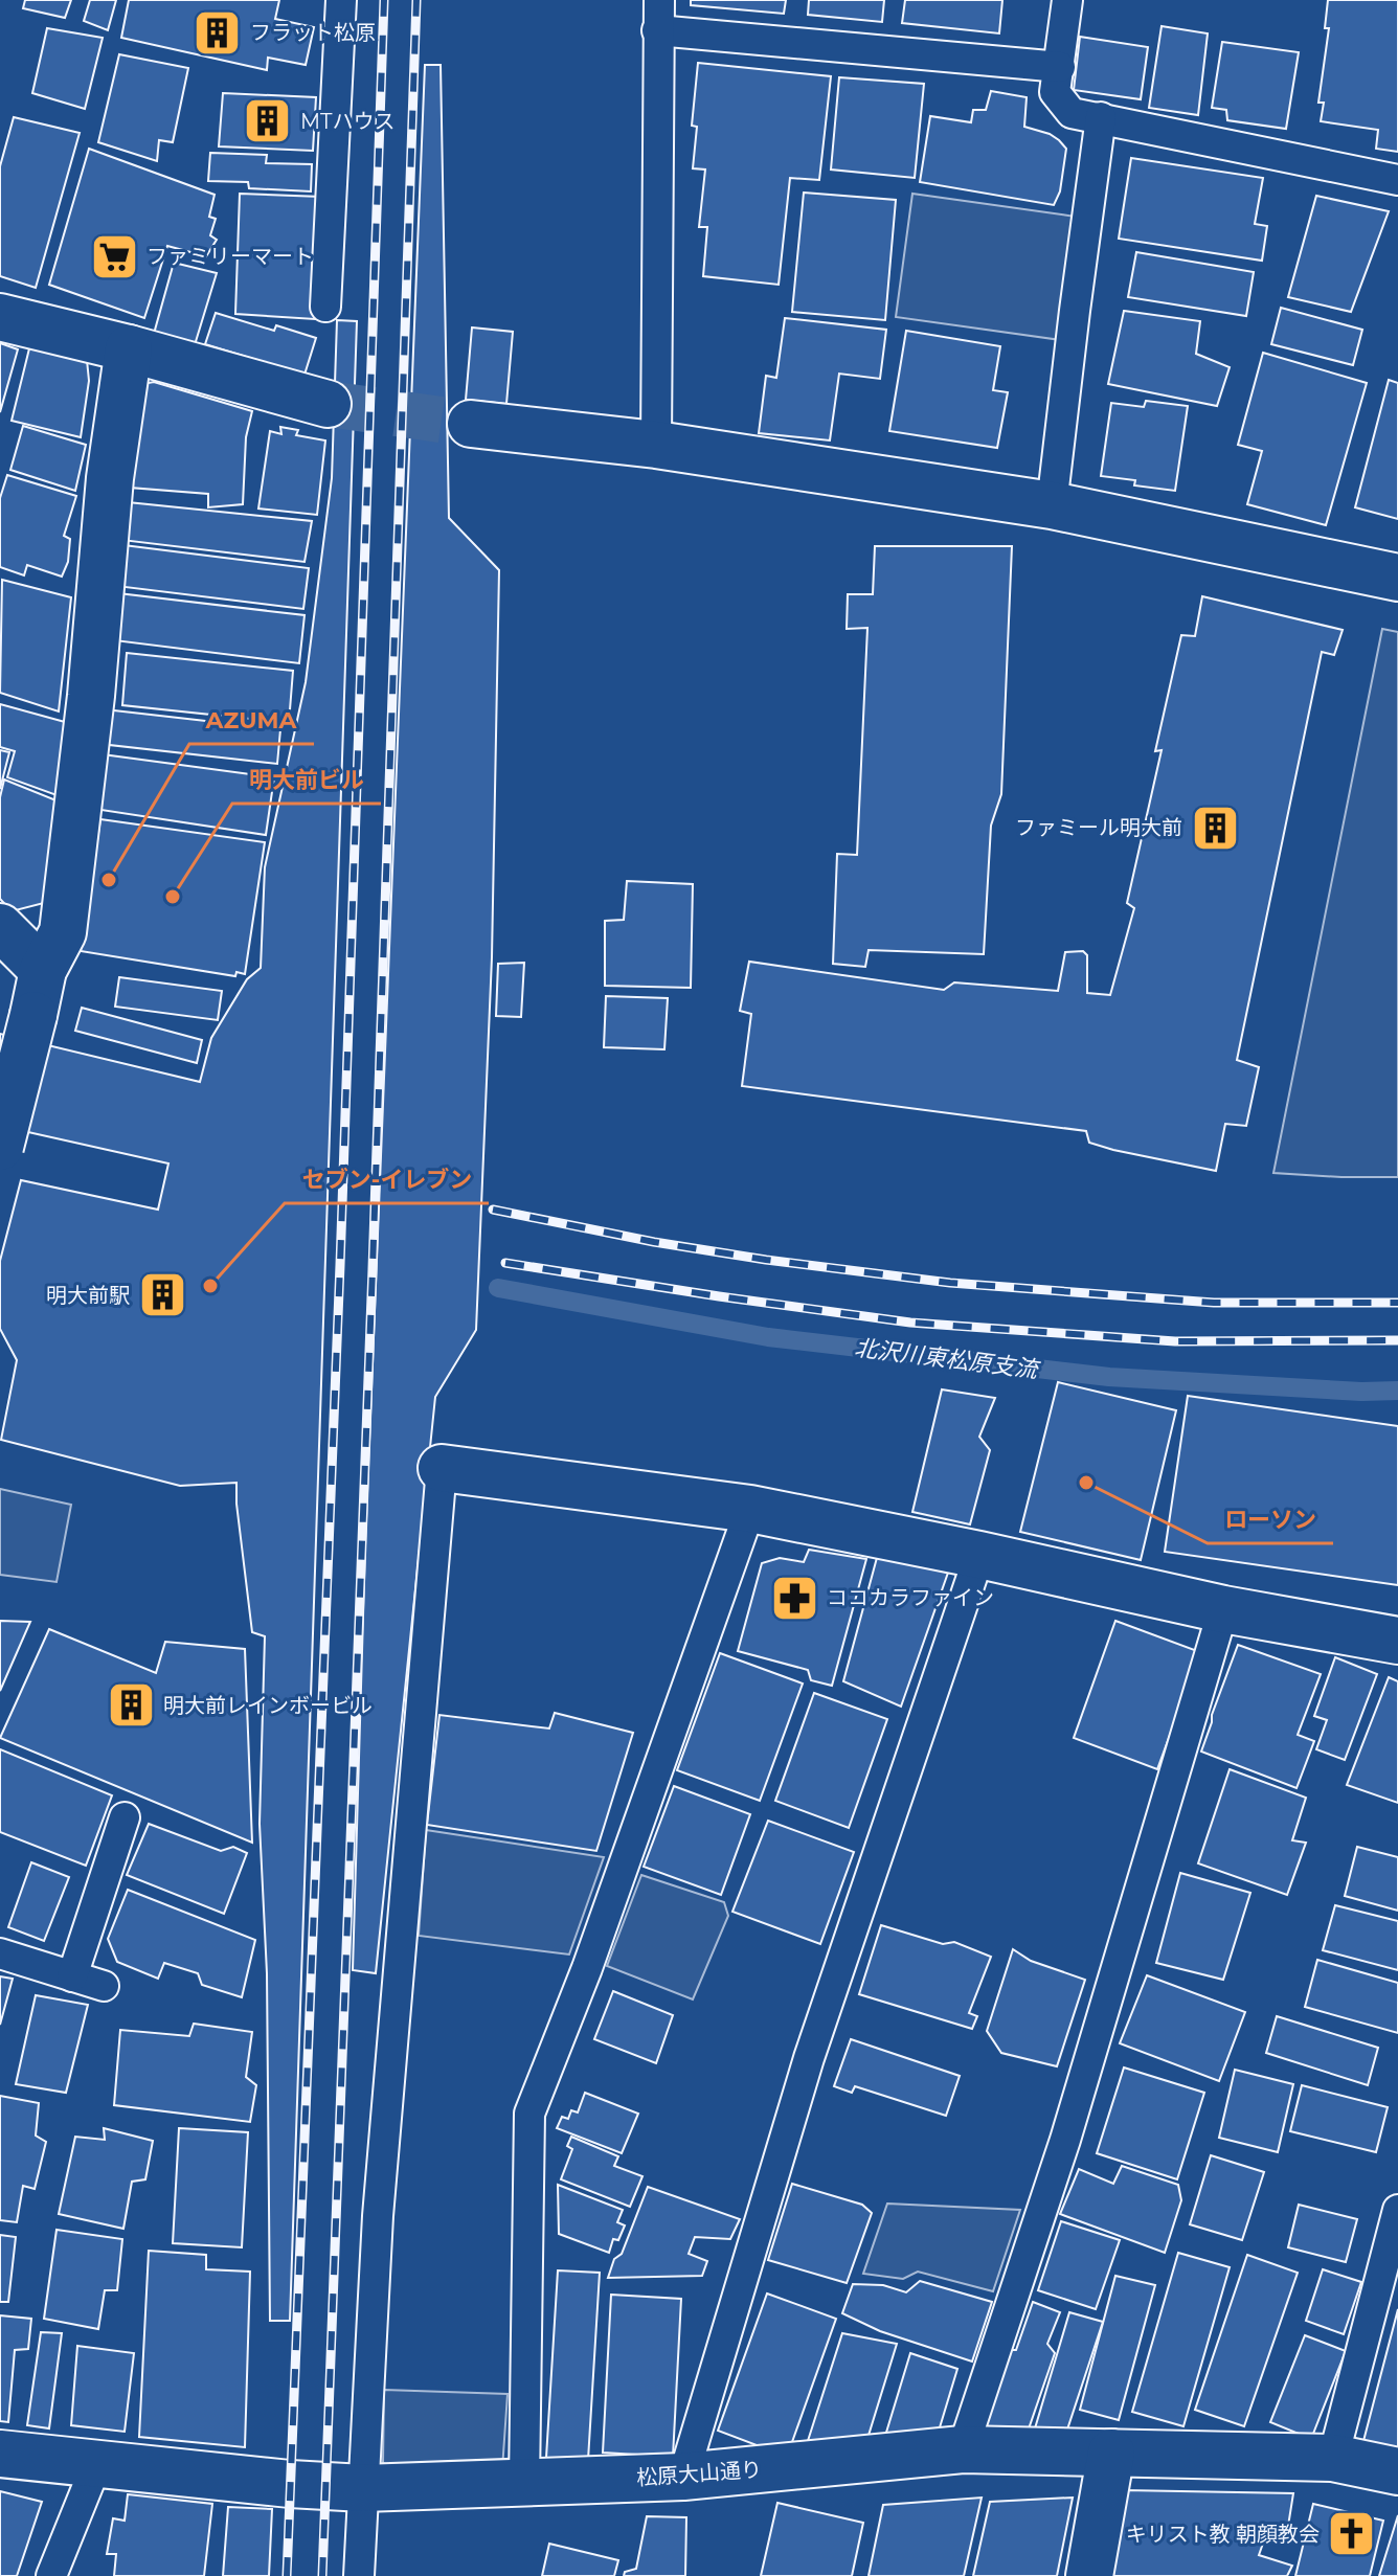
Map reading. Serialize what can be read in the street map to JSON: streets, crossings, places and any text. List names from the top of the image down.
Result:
{
  "streets": {
    "street": ["松原大山通り"]
  },
  "water": ["北沢川東松原支流"],
  "places": {
    "building": [
      "フラット松原",
      "MTハウス",
      "ファミール明大前",
      "明大前駅",
      "明大前レインボービル"
    ],
    "supermarket": ["ファミリーマート"],
    "other": [
      "AZUMA",
      "明大前ビル",
      "セブン-イレブン",
      "ローソン"
    ],
    "pharmacy": ["ココカラファイン"],
    "church": ["キリスト教 朝顔教会"]
  }
}
